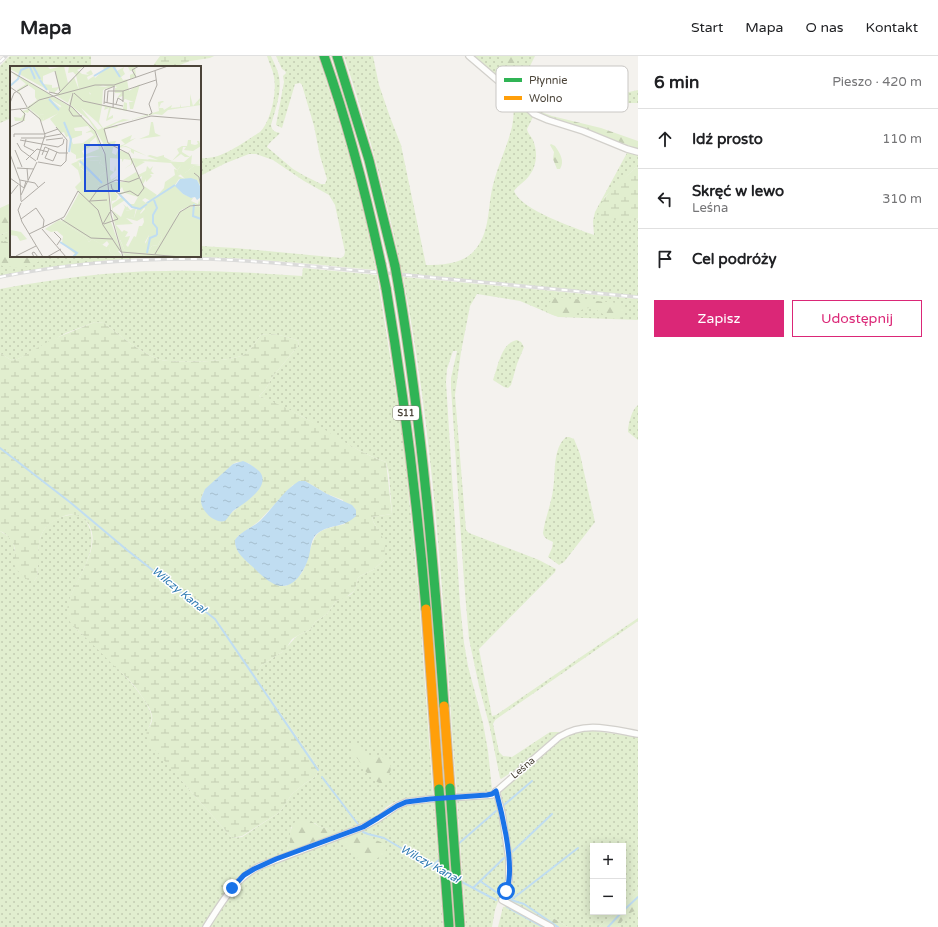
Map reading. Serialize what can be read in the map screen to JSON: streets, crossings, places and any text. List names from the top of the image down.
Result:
{
  "streets": {
    "highway": ["S11"],
    "street": ["Leśna"]
  },
  "water": ["Wilczy Kanał"],
  "legend": ["Płynnie", "Wolno"],
  "page": {
    "header": "Mapa",
    "nav": [
      "Start",
      "Mapa",
      "O nas",
      "Kontakt"
    ],
    "heading": ["6 min", "Pieszo · 420 m"],
    "list": [
      ["Idź prosto", "110 m"],
      ["Skręć w lewo", "Leśna", "310 m"],
      "Cel podróży"
    ],
    "buttons": ["Zapisz", "Udostępnij"],
    "map_buttons": ["+", "−"]
  }
}
